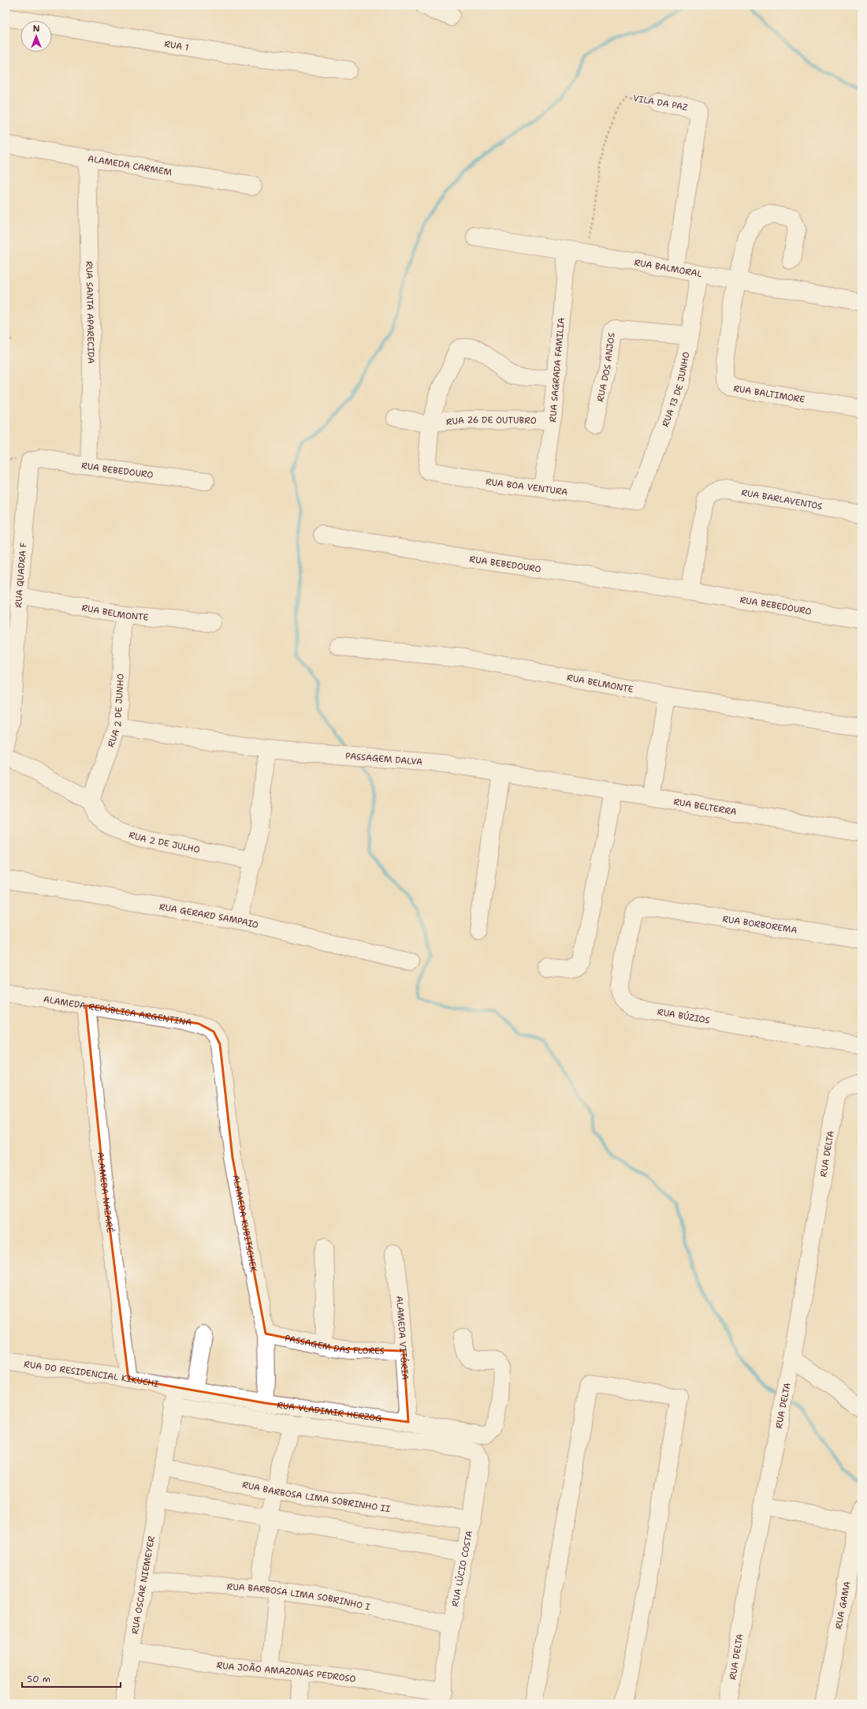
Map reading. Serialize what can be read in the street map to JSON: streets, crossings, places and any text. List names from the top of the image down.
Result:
{
  "streets": {
    "street": [
      "RUA 1",
      "VILA DA PAZ",
      "ALAMEDA CARMEM",
      "RUA BALMORAL",
      "RUA SANTA APARECIDA",
      "RUA DOS ANJOS",
      "RUA SAGRADA FAMILIA",
      "RUA 13 DE JUNHO",
      "RUA BALTIMORE",
      "RUA 26 DE OUTUBRO",
      "RUA BEBEDOURO",
      "RUA BOA VENTURA",
      "RUA BARLAVENTOS",
      "RUA QUADRA F",
      "RUA BELMONTE",
      "RUA 2 DE JUNHO",
      "PASSAGEM DALVA",
      "RUA BELTERRA",
      "RUA 2 DE JULHO",
      "RUA GERARD SAMPAIO",
      "RUA BORBOREMA",
      "ALAMEDA REPÚBLICA ARGENTINA",
      "RUA BÚZIOS",
      "RUA DELTA",
      "ALAMEDA NAZARÉ",
      "ALAMEDA KUBITSCHEK",
      "ALAMEDA VITÓRIA",
      "PASSAGEM DAS FLORES",
      "RUA DO RESIDENCIAL KIKUCHI",
      "RUA VLADIMIR HERZOG",
      "RUA BARBOSA LIMA SOBRINHO II",
      "RUA LÚCIO COSTA",
      "RUA OSCAR NIEMEYER",
      "RUA BARBOSA LIMA SOBRINHO I",
      "RUA GAMA",
      "RUA JOÃO AMAZONAS PEDROSO"
    ]
  },
  "crossings": [
    ["VILA DA PAZ", "RUA BALMORAL"],
    ["ALAMEDA CARMEM", "RUA SANTA APARECIDA"],
    ["RUA BALMORAL", "RUA SAGRADA FAMILIA"],
    ["RUA BALMORAL", "RUA 13 DE JUNHO"],
    ["RUA BALMORAL", "RUA BALTIMORE"],
    ["RUA SANTA APARECIDA", "RUA BEBEDOURO"],
    ["RUA DOS ANJOS", "RUA 13 DE JUNHO"],
    ["RUA SAGRADA FAMILIA", "RUA 26 DE OUTUBRO"],
    ["RUA SAGRADA FAMILIA", "RUA BOA VENTURA"],
    ["RUA 13 DE JUNHO", "RUA BOA VENTURA"],
    ["RUA 26 DE OUTUBRO", "RUA BOA VENTURA"],
    ["RUA BEBEDOURO", "RUA BARLAVENTOS"],
    ["RUA BEBEDOURO", "RUA QUADRA F"],
    ["RUA QUADRA F", "RUA BELMONTE"],
    ["RUA BELMONTE", "RUA 2 DE JUNHO"],
    ["RUA 2 DE JUNHO", "PASSAGEM DALVA"],
    ["RUA 2 DE JUNHO", "RUA 2 DE JULHO"],
    ["PASSAGEM DALVA", "RUA BELTERRA"],
    ["RUA BORBOREMA", "RUA BÚZIOS"],
    ["ALAMEDA REPÚBLICA ARGENTINA", "ALAMEDA NAZARÉ"],
    ["ALAMEDA REPÚBLICA ARGENTINA", "ALAMEDA KUBITSCHEK"],
    ["ALAMEDA NAZARÉ", "RUA DO RESIDENCIAL KIKUCHI"],
    ["ALAMEDA KUBITSCHEK", "PASSAGEM DAS FLORES"],
    ["ALAMEDA KUBITSCHEK", "RUA VLADIMIR HERZOG"],
    ["ALAMEDA VITÓRIA", "PASSAGEM DAS FLORES"],
    ["ALAMEDA VITÓRIA", "RUA VLADIMIR HERZOG"],
    ["RUA DO RESIDENCIAL KIKUCHI", "RUA VLADIMIR HERZOG"],
    ["RUA BARBOSA LIMA SOBRINHO II", "RUA LÚCIO COSTA"],
    ["RUA BARBOSA LIMA SOBRINHO II", "RUA OSCAR NIEMEYER"],
    ["RUA LÚCIO COSTA", "RUA BARBOSA LIMA SOBRINHO I"],
    ["RUA LÚCIO COSTA", "RUA JOÃO AMAZONAS PEDROSO"],
    ["RUA OSCAR NIEMEYER", "RUA BARBOSA LIMA SOBRINHO I"],
    ["RUA OSCAR NIEMEYER", "RUA JOÃO AMAZONAS PEDROSO"]
  ],
  "scale_bar": "50 m",
  "north": "top"
}
